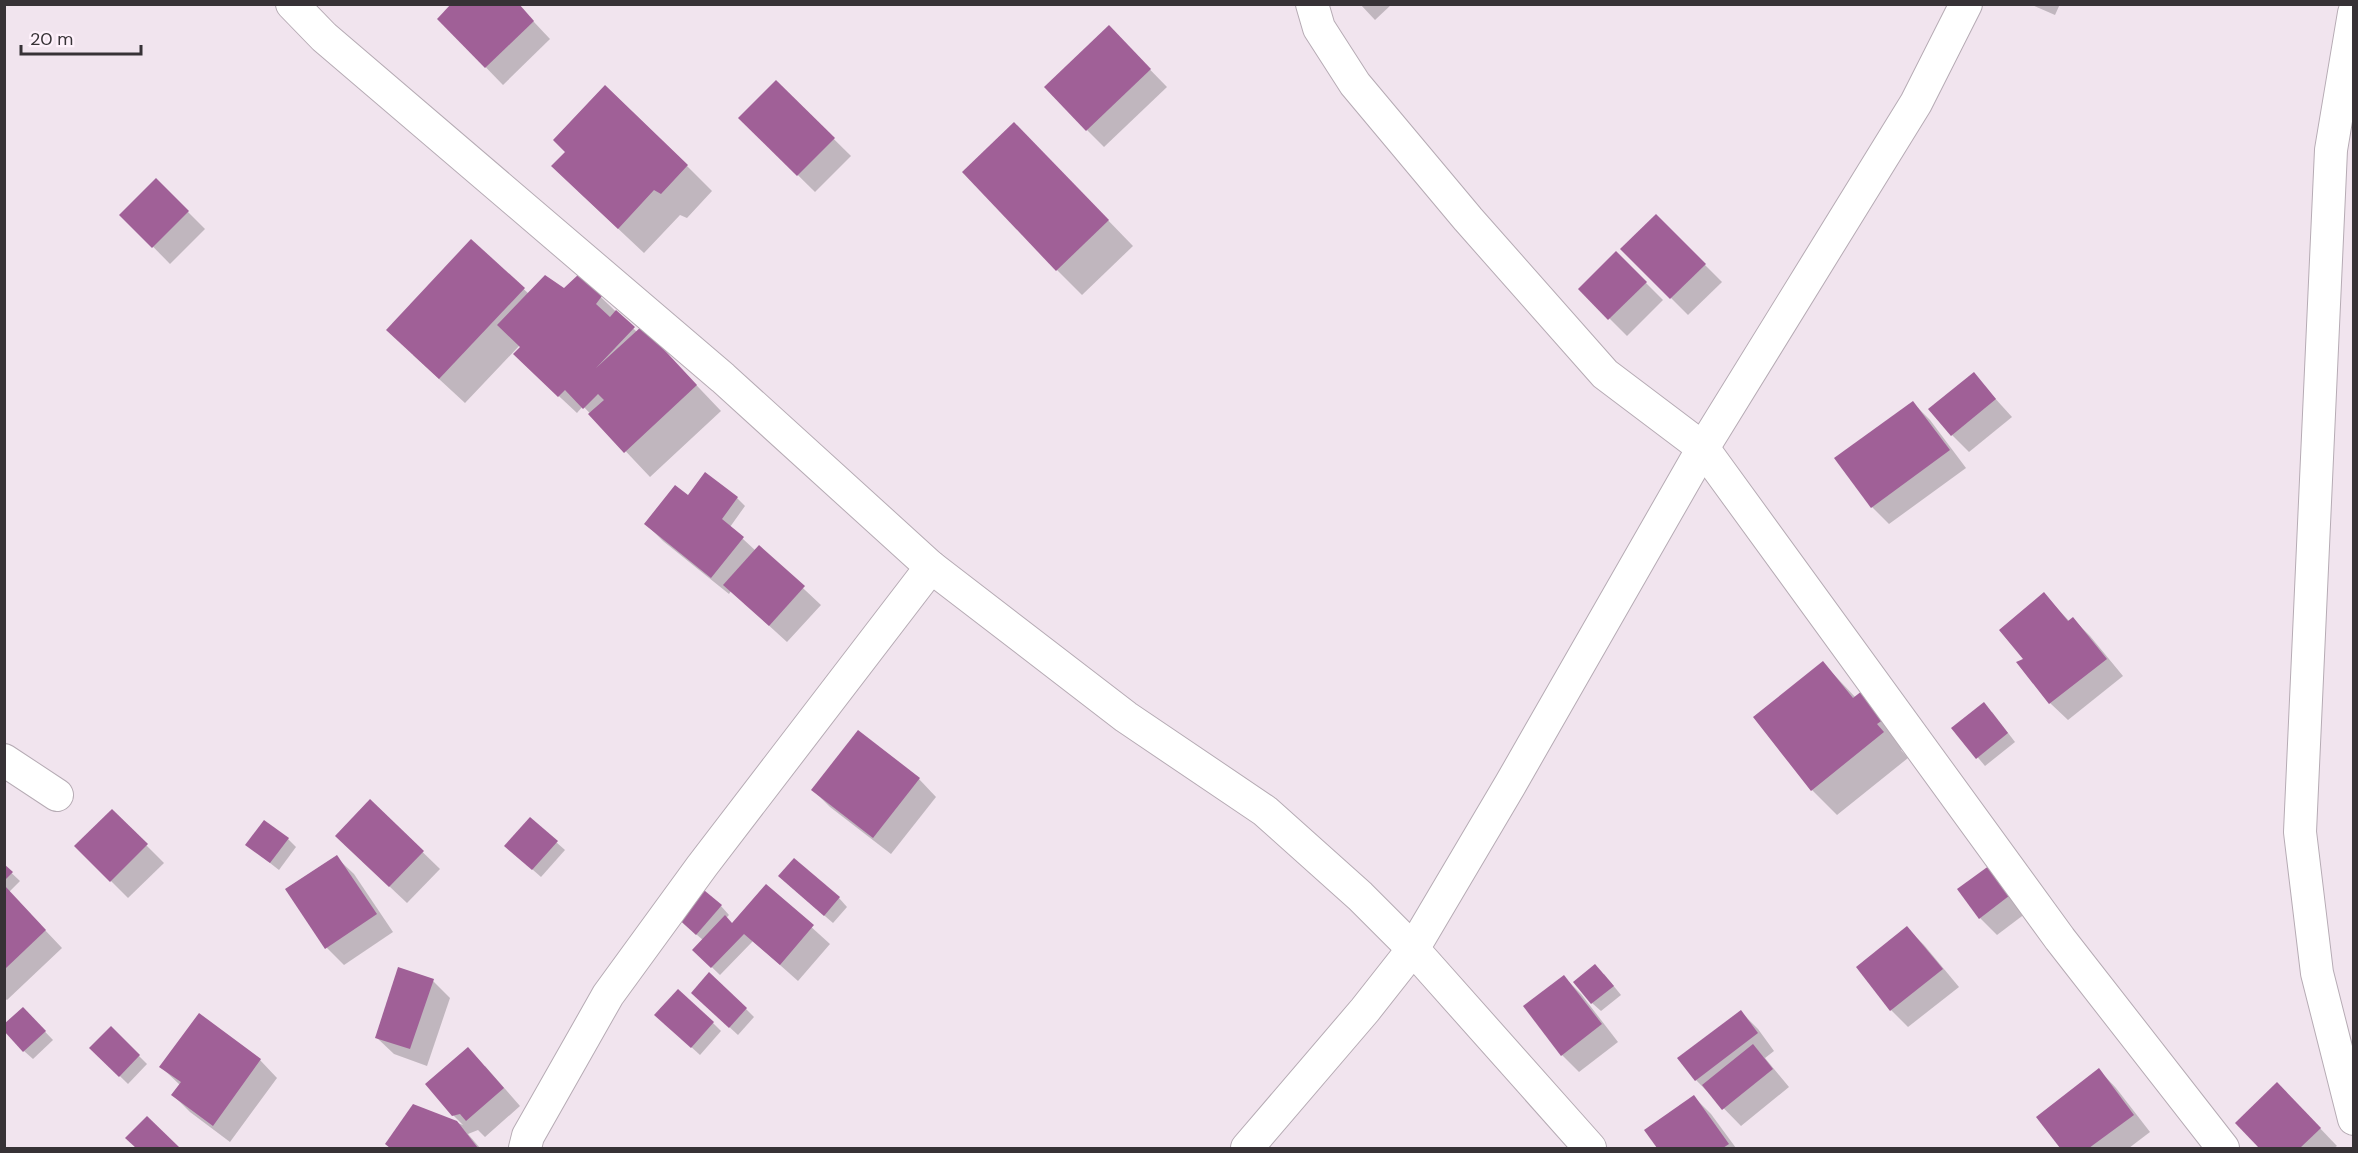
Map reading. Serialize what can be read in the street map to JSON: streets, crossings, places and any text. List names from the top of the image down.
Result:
{
  "scale_bar": "20 m"
}
